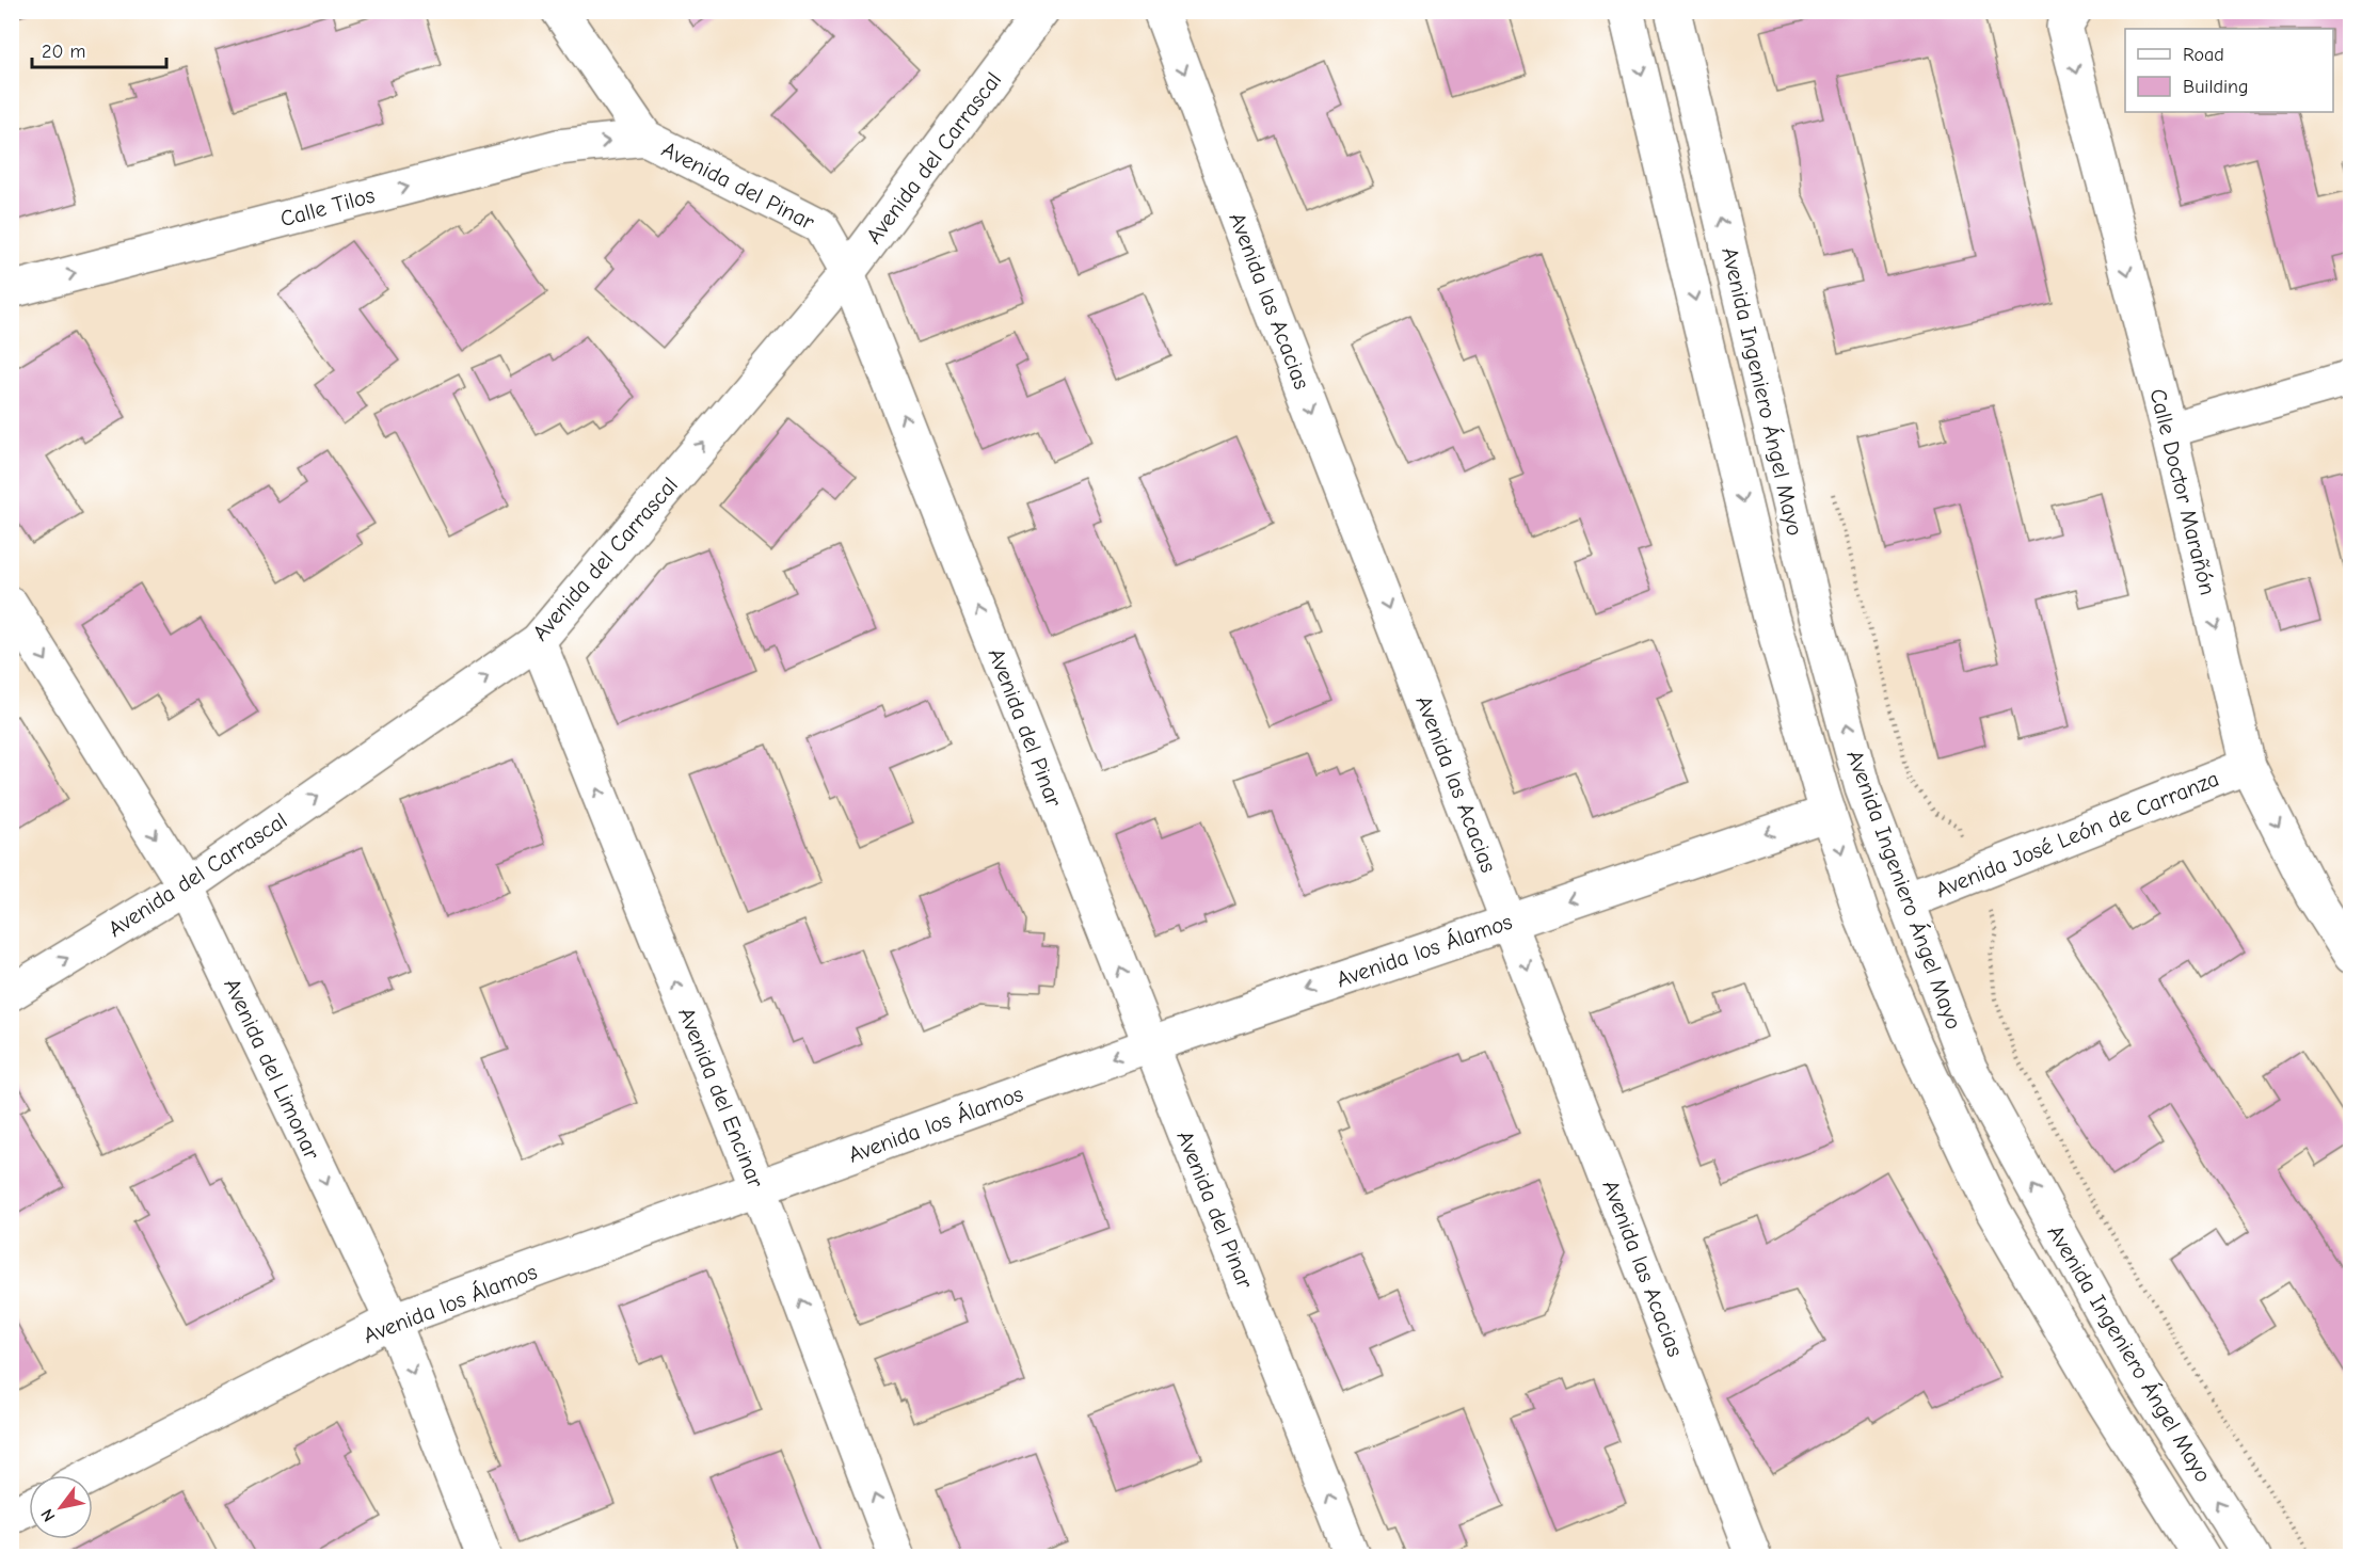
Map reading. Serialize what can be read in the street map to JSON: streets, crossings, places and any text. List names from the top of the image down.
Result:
{
  "streets": {
    "street": [
      "Avenida del Carrascal",
      "Avenida del Pinar",
      "Calle Tilos",
      "Avenida las Acacias",
      "Avenida Ingeniero Ángel Mayo",
      "Calle Doctor Marañón",
      "Avenida José León de Carranza",
      "Avenida los Álamos",
      "Avenida del Limonar",
      "Avenida del Encinar"
    ]
  },
  "crossings": [
    ["Avenida del Carrascal", "Avenida del Pinar"],
    ["Avenida del Carrascal", "Avenida del Limonar"],
    ["Avenida del Carrascal", "Avenida del Encinar"],
    ["Avenida del Pinar", "Calle Tilos"],
    ["Avenida del Pinar", "Avenida los Álamos"],
    ["Avenida las Acacias", "Avenida los Álamos"],
    ["Avenida Ingeniero Ángel Mayo", "Avenida José León de Carranza"],
    ["Avenida Ingeniero Ángel Mayo", "Avenida los Álamos"],
    ["Calle Doctor Marañón", "Avenida José León de Carranza"],
    ["Avenida los Álamos", "Avenida del Limonar"],
    ["Avenida los Álamos", "Avenida del Encinar"]
  ],
  "one_way": [
    "Avenida del Carrascal",
    "Avenida del Pinar",
    "Calle Tilos",
    "Avenida las Acacias",
    "Calle Doctor Marañón",
    "Avenida los Álamos",
    "Avenida del Limonar",
    "Avenida del Encinar"
  ],
  "legend": ["Road", "Building"],
  "scale_bar": "20 m",
  "north": "bottom left"
}
